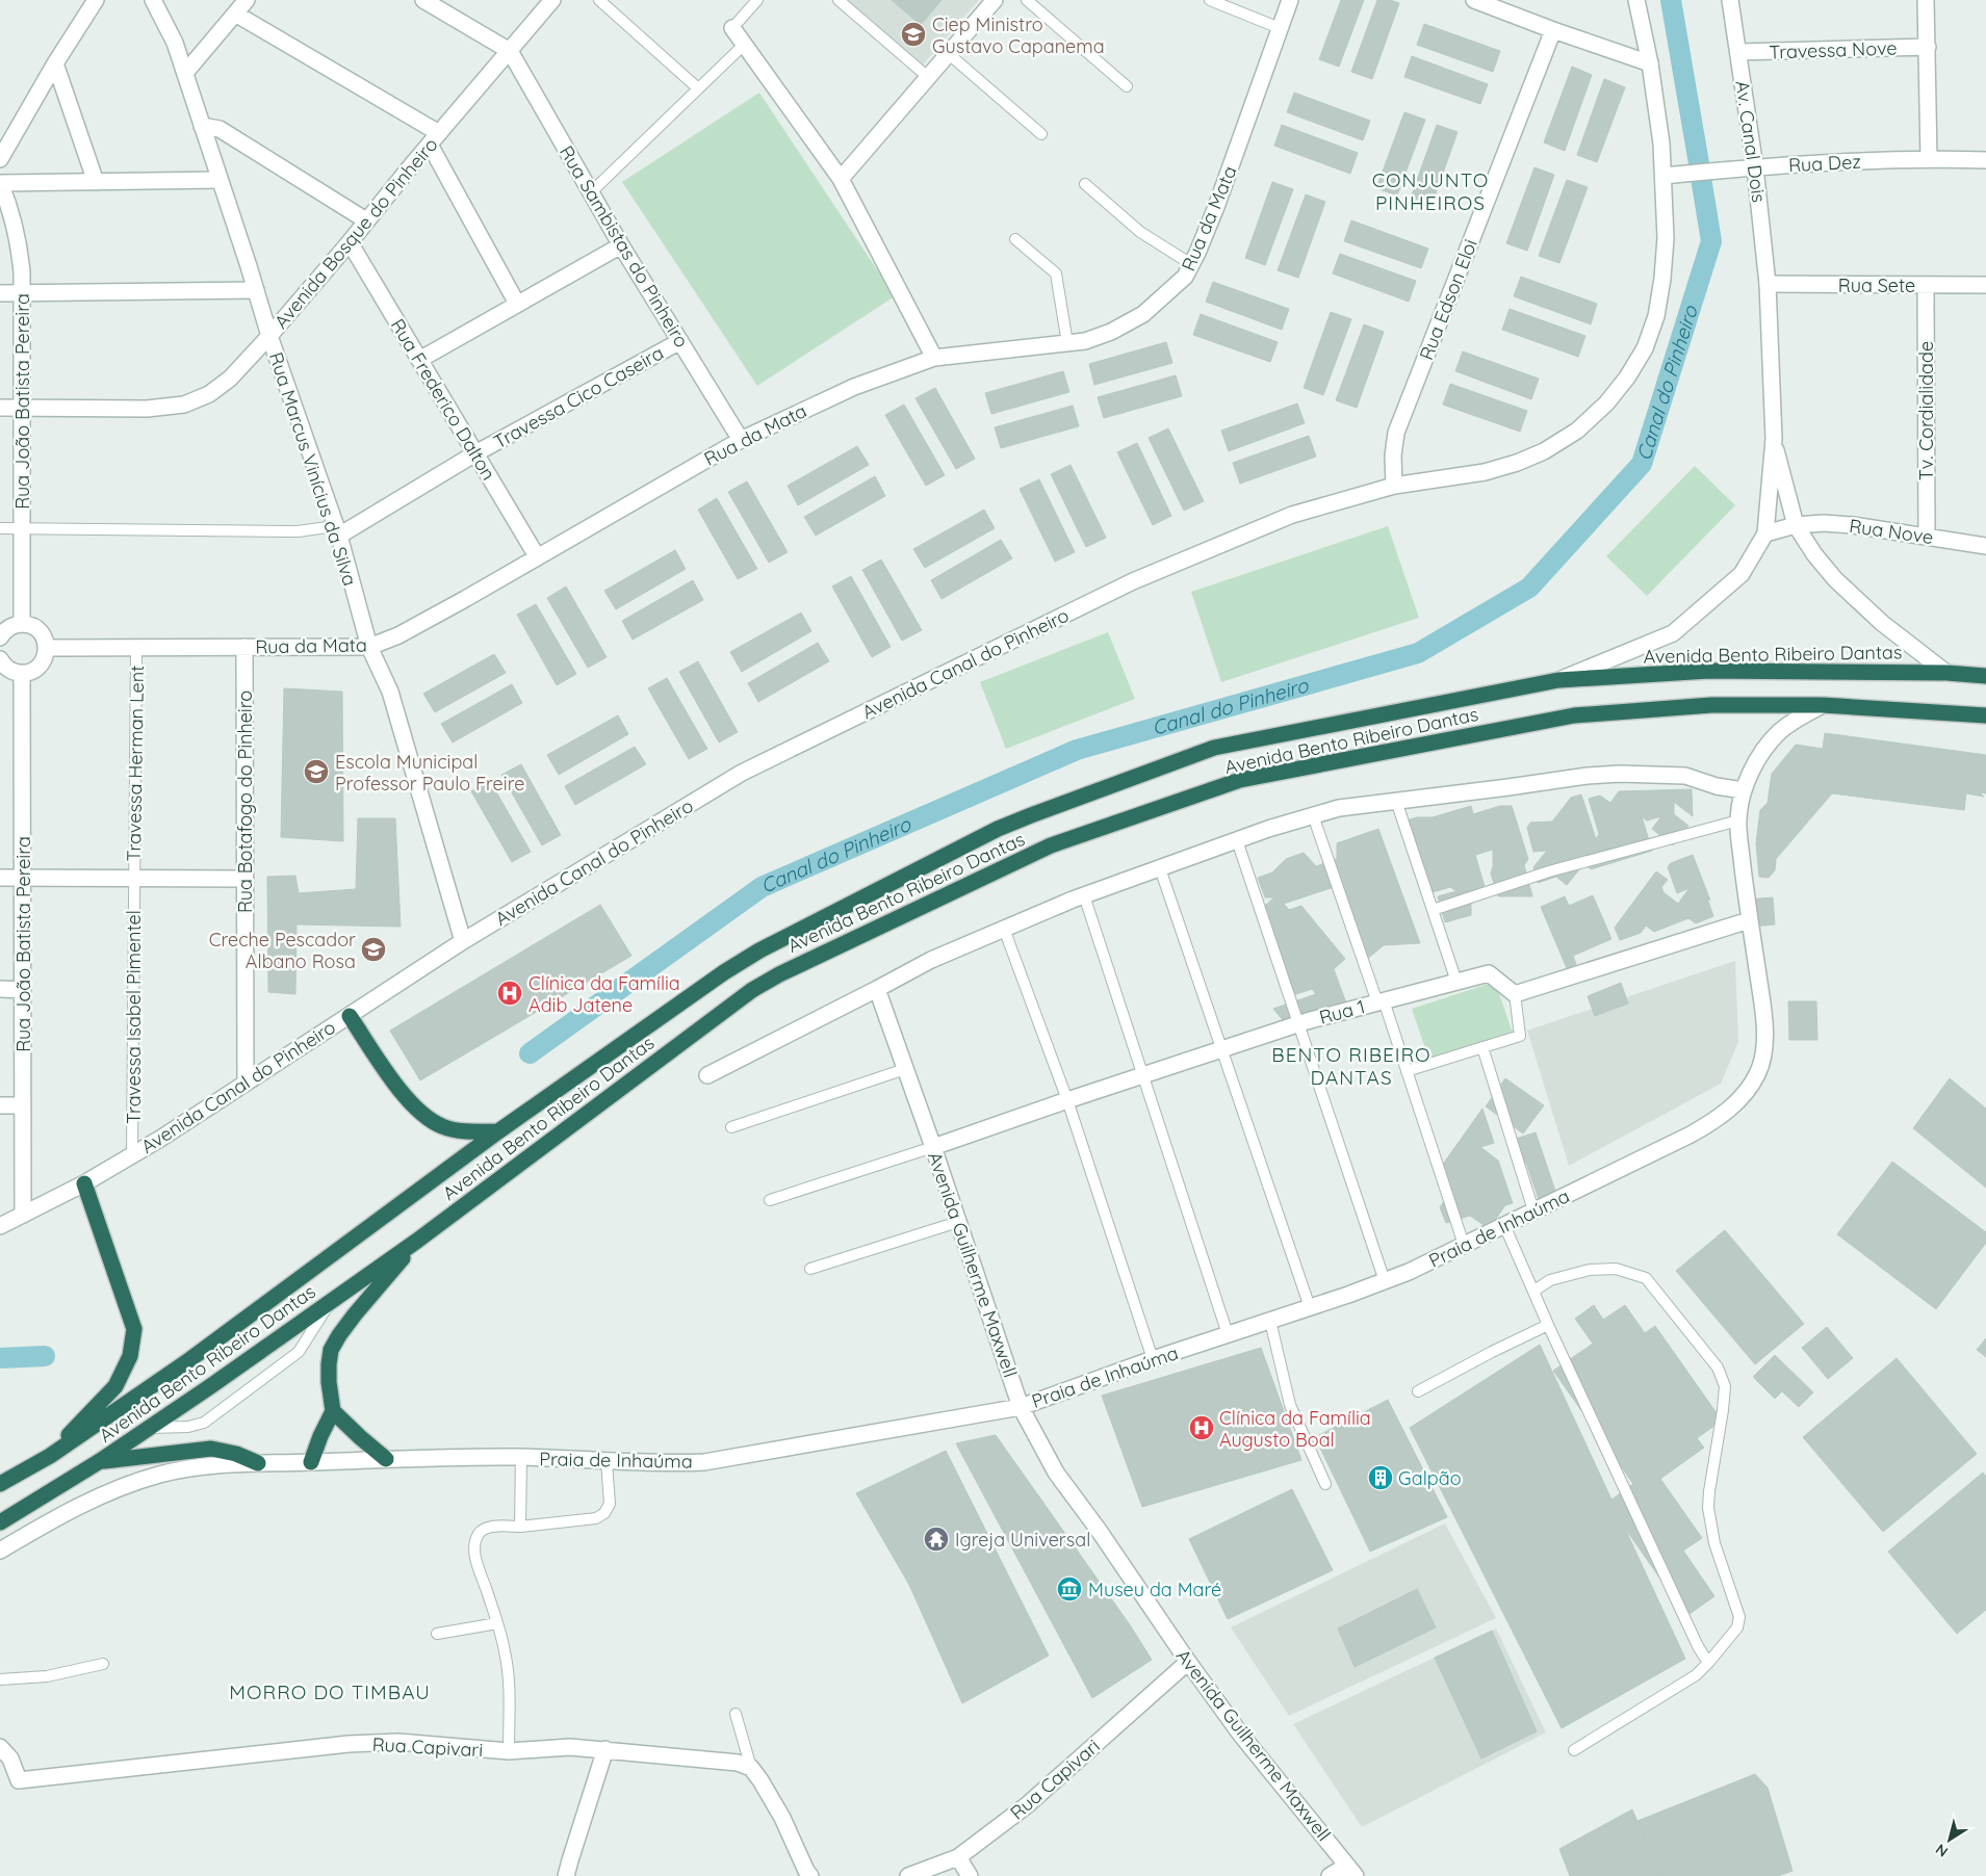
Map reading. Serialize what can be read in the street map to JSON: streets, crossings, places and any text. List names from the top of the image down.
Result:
{
  "streets": {
    "highway": ["Avenida Bento Ribeiro Dantas"],
    "street": [
      "Travessa Nove",
      "Av. Canal Dois",
      "Rua Dez",
      "Rua da Mata",
      "Avenida Bosque do Pinheiro",
      "Rua Sambistas do Pinheiro",
      "Rua Sete",
      "Rua Edson Eloi",
      "Travessa Cico Caseira",
      "Rua Frederico Dalton",
      "Rua João Batista Pereira",
      "Tv. Cordialidade",
      "Rua Marcus Vinícius da Silva",
      "Rua Nove",
      "Avenida Canal do Pinheiro",
      "Rua Botafogo do Pinheiro",
      "Rua 1",
      "Praia de Inhaúma",
      "Avenida Guilherme Maxwell",
      "Rua Capivari"
    ],
    "lane": ["Travessa Herman Lent", "Travessa Isabel Pimentel"]
  },
  "crossings": [
    ["Travessa Nove", "Av. Canal Dois"],
    ["Av. Canal Dois", "Rua Dez"],
    ["Av. Canal Dois", "Rua Sete"],
    ["Rua Dez", "Avenida Canal do Pinheiro"],
    ["Rua da Mata", "Rua Sambistas do Pinheiro"],
    ["Rua da Mata", "Rua Frederico Dalton"],
    ["Rua da Mata", "Rua Marcus Vinícius da Silva"],
    ["Rua da Mata", "Travessa Herman Lent"],
    ["Rua da Mata", "Rua Botafogo do Pinheiro"],
    ["Avenida Bosque do Pinheiro", "Rua Sambistas do Pinheiro"],
    ["Avenida Bosque do Pinheiro", "Rua Frederico Dalton"],
    ["Avenida Bosque do Pinheiro", "Rua João Batista Pereira"],
    ["Avenida Bosque do Pinheiro", "Rua Marcus Vinícius da Silva"],
    ["Rua Sambistas do Pinheiro", "Travessa Cico Caseira"],
    ["Rua Sete", "Tv. Cordialidade"],
    ["Rua Edson Eloi", "Avenida Canal do Pinheiro"],
    ["Travessa Cico Caseira", "Rua Frederico Dalton"],
    ["Travessa Cico Caseira", "Rua Marcus Vinícius da Silva"],
    ["Rua João Batista Pereira", "Avenida Canal do Pinheiro"],
    ["Tv. Cordialidade", "Rua Nove"],
    ["Rua Marcus Vinícius da Silva", "Avenida Canal do Pinheiro"],
    ["Avenida Bento Ribeiro Dantas", "Praia de Inhaúma"],
    ["Avenida Canal do Pinheiro", "Rua Botafogo do Pinheiro"],
    ["Avenida Canal do Pinheiro", "Travessa Isabel Pimentel"],
    ["Travessa Herman Lent", "Travessa Isabel Pimentel"],
    ["Rua 1", "Avenida Guilherme Maxwell"],
    ["Praia de Inhaúma", "Avenida Guilherme Maxwell"],
    ["Avenida Guilherme Maxwell", "Rua Capivari"]
  ],
  "districts": ["CONJUNTO PINHEIROS", "BENTO RIBEIRO DANTAS", "MORRO DO TIMBAU"],
  "water": ["Canal do Pinheiro"],
  "places": {
    "school or university": ["Ciep Ministro Gustavo Capanema", "Escola Municipal Professor Paulo Freire", "Creche Pescador Albano Rosa"],
    "hospital": ["Clínica da Família Adib Jatene", "Clínica da Família Augusto Boal"],
    "building": ["Galpão"],
    "temple": ["Igreja Universal"],
    "museum": ["Museu da Maré"]
  },
  "north": "bottom left"
}
